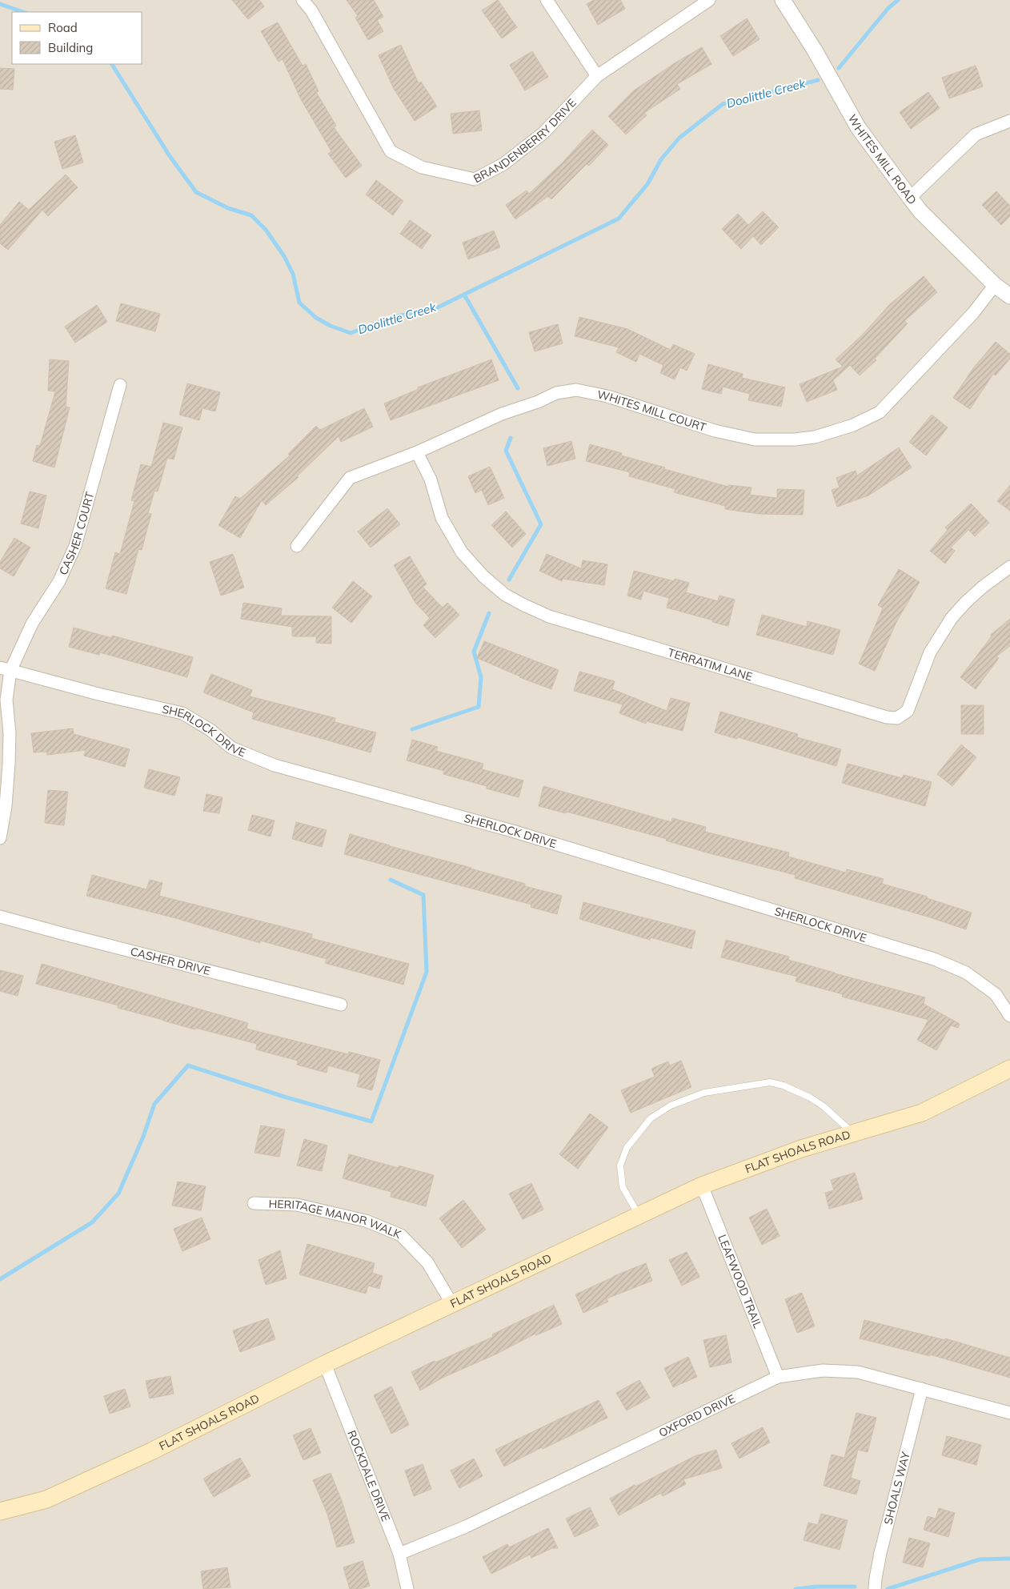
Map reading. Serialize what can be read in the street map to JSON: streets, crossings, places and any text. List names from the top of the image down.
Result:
{
  "streets": {
    "main road": ["FLAT SHOALS ROAD"],
    "street": [
      "BRANDENBERRY DRIVE",
      "WHITES MILL ROAD",
      "WHITES MILL COURT",
      "CASHER COURT",
      "TERRATIM LANE",
      "SHERLOCK DRIVE",
      "CASHER DRIVE",
      "HERITAGE MANOR WALK",
      "LEAFWOOD TRAIL",
      "OXFORD DRIVE",
      "ROCKDALE DRIVE",
      "SHOALS WAY"
    ]
  },
  "crossings": [
    ["WHITES MILL ROAD", "WHITES MILL COURT"],
    ["WHITES MILL COURT", "TERRATIM LANE"],
    ["CASHER COURT", "SHERLOCK DRIVE"],
    ["FLAT SHOALS ROAD", "HERITAGE MANOR WALK"],
    ["FLAT SHOALS ROAD", "LEAFWOOD TRAIL"],
    ["FLAT SHOALS ROAD", "ROCKDALE DRIVE"],
    ["LEAFWOOD TRAIL", "OXFORD DRIVE"],
    ["OXFORD DRIVE", "ROCKDALE DRIVE"],
    ["OXFORD DRIVE", "SHOALS WAY"]
  ],
  "water": ["Doolittle Creek"],
  "legend": ["Road", "Building"]
}
